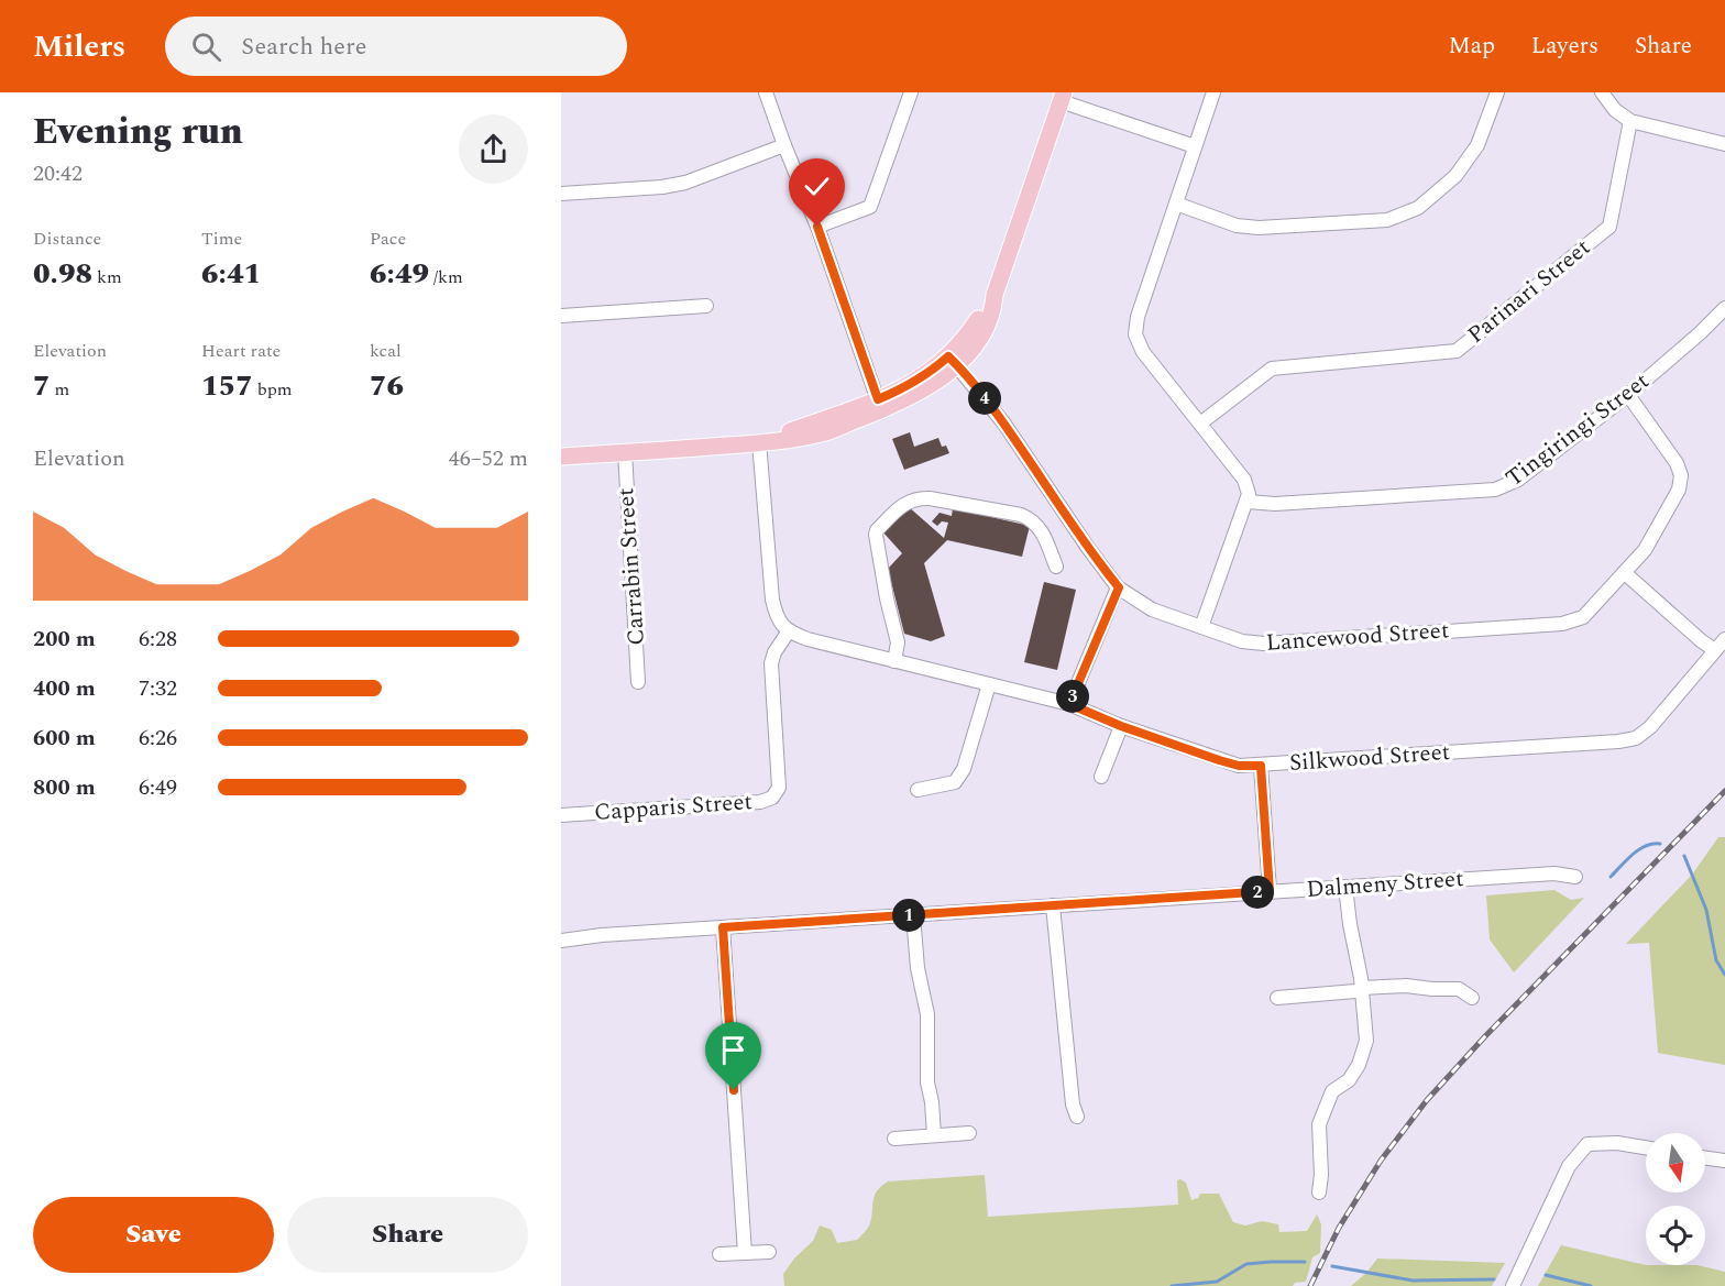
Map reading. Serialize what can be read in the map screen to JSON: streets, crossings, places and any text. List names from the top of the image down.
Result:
{
  "streets": {
    "street": [
      "Parinari Street",
      "Tingiringi Street",
      "Carrabin Street",
      "Lancewood Street",
      "Silkwood Street",
      "Capparis Street",
      "Dalmeny Street"
    ]
  },
  "crossings": [
    ["Tingiringi Street", "Lancewood Street"],
    ["Silkwood Street", "Capparis Street"]
  ],
  "north": "bottom",
  "page": {
    "header": "Milers",
    "search": "Search here",
    "nav": ["Map", "Layers", "Share"],
    "heading": ["Evening run", "20:42"],
    "stats": [
      ["Distance", "0.98 km"],
      ["Time", "6:41"],
      ["Pace", "6:49 /km"],
      ["Elevation", "7 m"],
      ["Heart rate", "157 bpm"],
      ["kcal", "76"]
    ],
    "pins": [
      "4",
      "3",
      "2",
      "1"
    ],
    "chart": ["Elevation", "46–52 m"],
    "list": [
      {
        "name": "200 m",
        "note": "6:28"
      },
      {
        "name": "400 m",
        "note": "7:32"
      },
      {
        "name": "600 m",
        "note": "6:26"
      },
      {
        "name": "800 m",
        "note": "6:49"
      }
    ],
    "buttons": ["Save", "Share"]
  }
}
